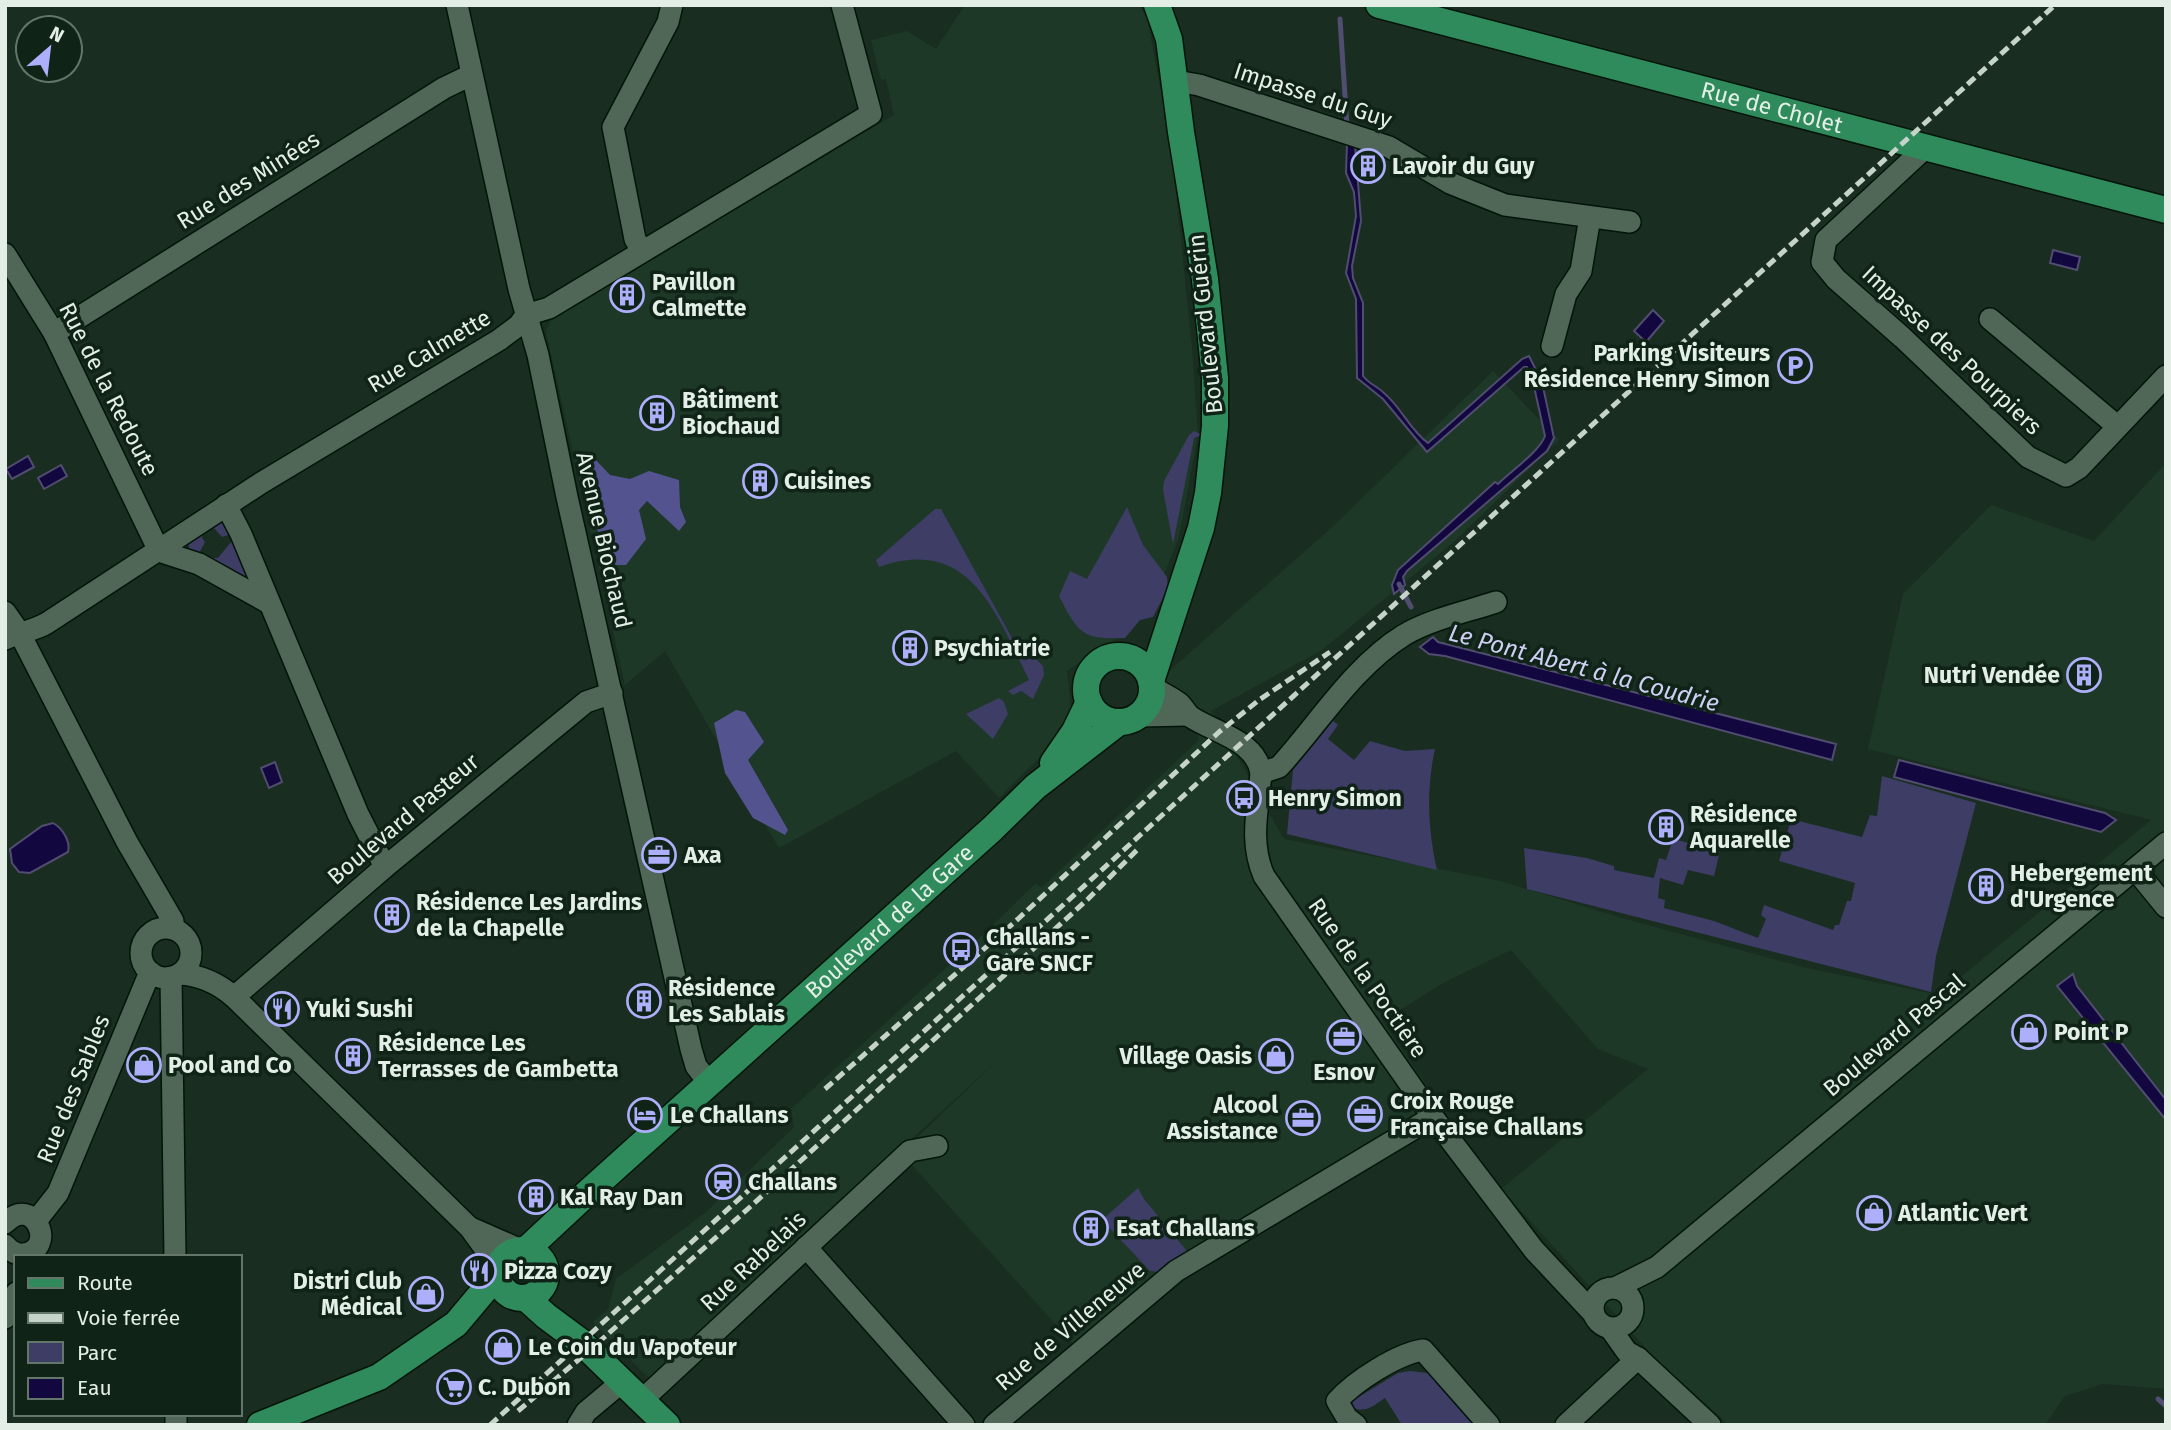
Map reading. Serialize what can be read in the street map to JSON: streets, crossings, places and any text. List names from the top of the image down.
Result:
{
  "streets": {
    "main road": ["Rue de Cholet", "Boulevard Guérin", "Boulevard de la Gare"],
    "street": [
      "Impasse du Guy",
      "Rue des Minées",
      "Impasse des Pourpiers",
      "Rue Calmette",
      "Rue de la Redoute",
      "Avenue Biochaud",
      "Boulevard Pasteur",
      "Rue de la Poctière",
      "Boulevard Pascal",
      "Rue des Sables",
      "Rue Rabelais",
      "Rue de Villeneuve"
    ]
  },
  "crossings": [
    ["Impasse du Guy", "Boulevard Guérin"],
    ["Rue de Cholet", "Impasse des Pourpiers"],
    ["Rue des Minées", "Rue de la Redoute"],
    ["Rue des Minées", "Avenue Biochaud"],
    ["Rue Calmette", "Rue de la Redoute"],
    ["Rue Calmette", "Avenue Biochaud"],
    ["Avenue Biochaud", "Boulevard Pasteur"],
    ["Avenue Biochaud", "Boulevard de la Gare"],
    ["Rue de la Poctière", "Boulevard Pascal"],
    ["Rue de la Poctière", "Rue de Villeneuve"]
  ],
  "water": ["Le Pont Abert à la Coudrie"],
  "places": {
    "building": [
      "Lavoir du Guy",
      "Pavillon Calmette",
      "Bâtiment Biochaud",
      "Cuisines",
      "Psychiatrie",
      "Nutri Vendée",
      "Résidence Aquarelle",
      "Hebergement d'Urgence",
      "Résidence Les Jardins de la Chapelle",
      "Résidence Les Sablais",
      "Résidence Les Terrasses de Gambetta",
      "Kal Ray Dan",
      "Esat Challans"
    ],
    "parking": ["Parking Visiteurs Résidence Henry Simon"],
    "bus stop": ["Henry Simon", "Challans - Gare SNCF"],
    "office": [
      "Axa",
      "Esnov",
      "Croix Rouge Française Challans",
      "Alcool Assistance"
    ],
    "restaurant": ["Yuki Sushi", "Pizza Cozy"],
    "shop": [
      "Point P",
      "Village Oasis",
      "Pool and Co",
      "Atlantic Vert",
      "Distri Club Médical",
      "Le Coin du Vapoteur"
    ],
    "hotel": ["Le Challans"],
    "station": ["Challans"],
    "supermarket": ["C. Dubon"]
  },
  "legend": [
    "Route",
    "Voie ferrée",
    "Parc",
    "Eau"
  ],
  "north": "top right"
}
